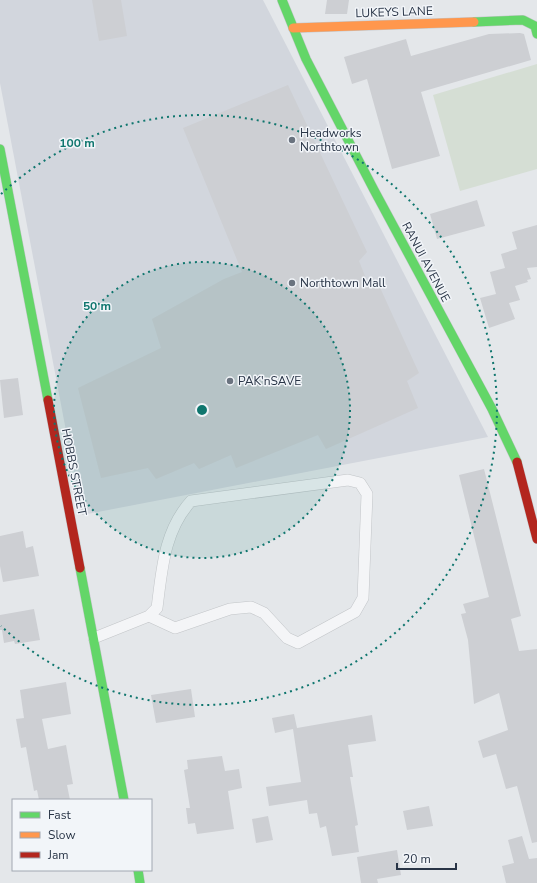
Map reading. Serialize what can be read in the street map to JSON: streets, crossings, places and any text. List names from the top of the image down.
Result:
{
  "streets": {
    "street": ["LUKEYS LANE", "RANUI AVENUE", "HOBBS STREET"]
  },
  "crossings": [
    ["LUKEYS LANE", "RANUI AVENUE"]
  ],
  "places": ["Headworks Northtown", "Northtown Mall", "PAK'nSAVE"],
  "legend": ["Fast", "Slow", "Jam"],
  "scale_bar": "20 m",
  "rings": ["100 m", "50 m"]
}
